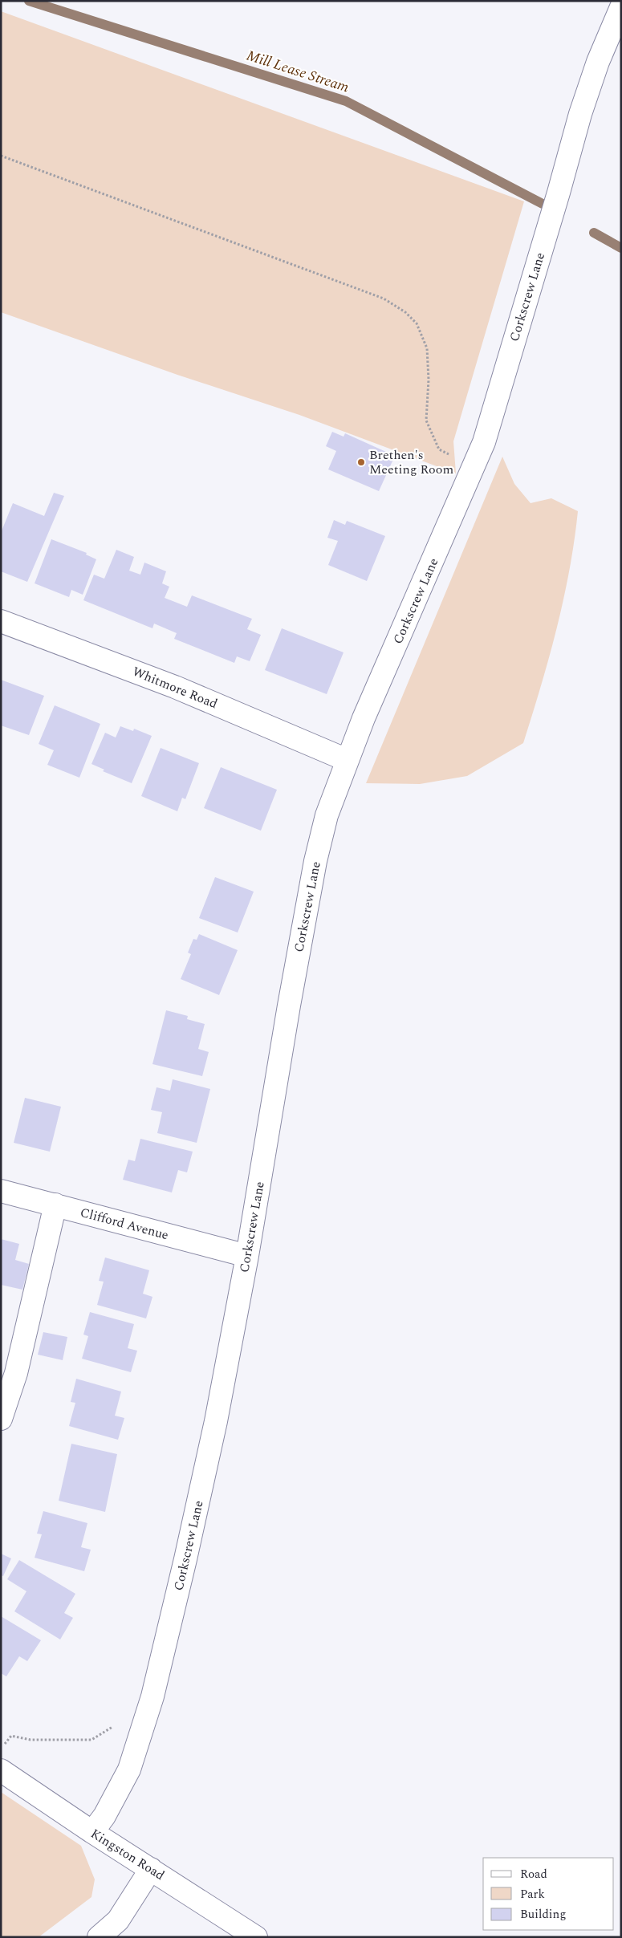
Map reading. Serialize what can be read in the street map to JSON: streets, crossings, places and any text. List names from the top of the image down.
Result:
{
  "streets": {
    "street": [
      "Corkscrew Lane",
      "Whitmore Road",
      "Clifford Avenue",
      "Kingston Road"
    ]
  },
  "crossings": [
    ["Corkscrew Lane", "Whitmore Road"],
    ["Corkscrew Lane", "Clifford Avenue"],
    ["Corkscrew Lane", "Kingston Road"]
  ],
  "water": ["Mill Lease Stream"],
  "places": ["Brethen's Meeting Room"],
  "legend": ["Road", "Park", "Building"]
}
